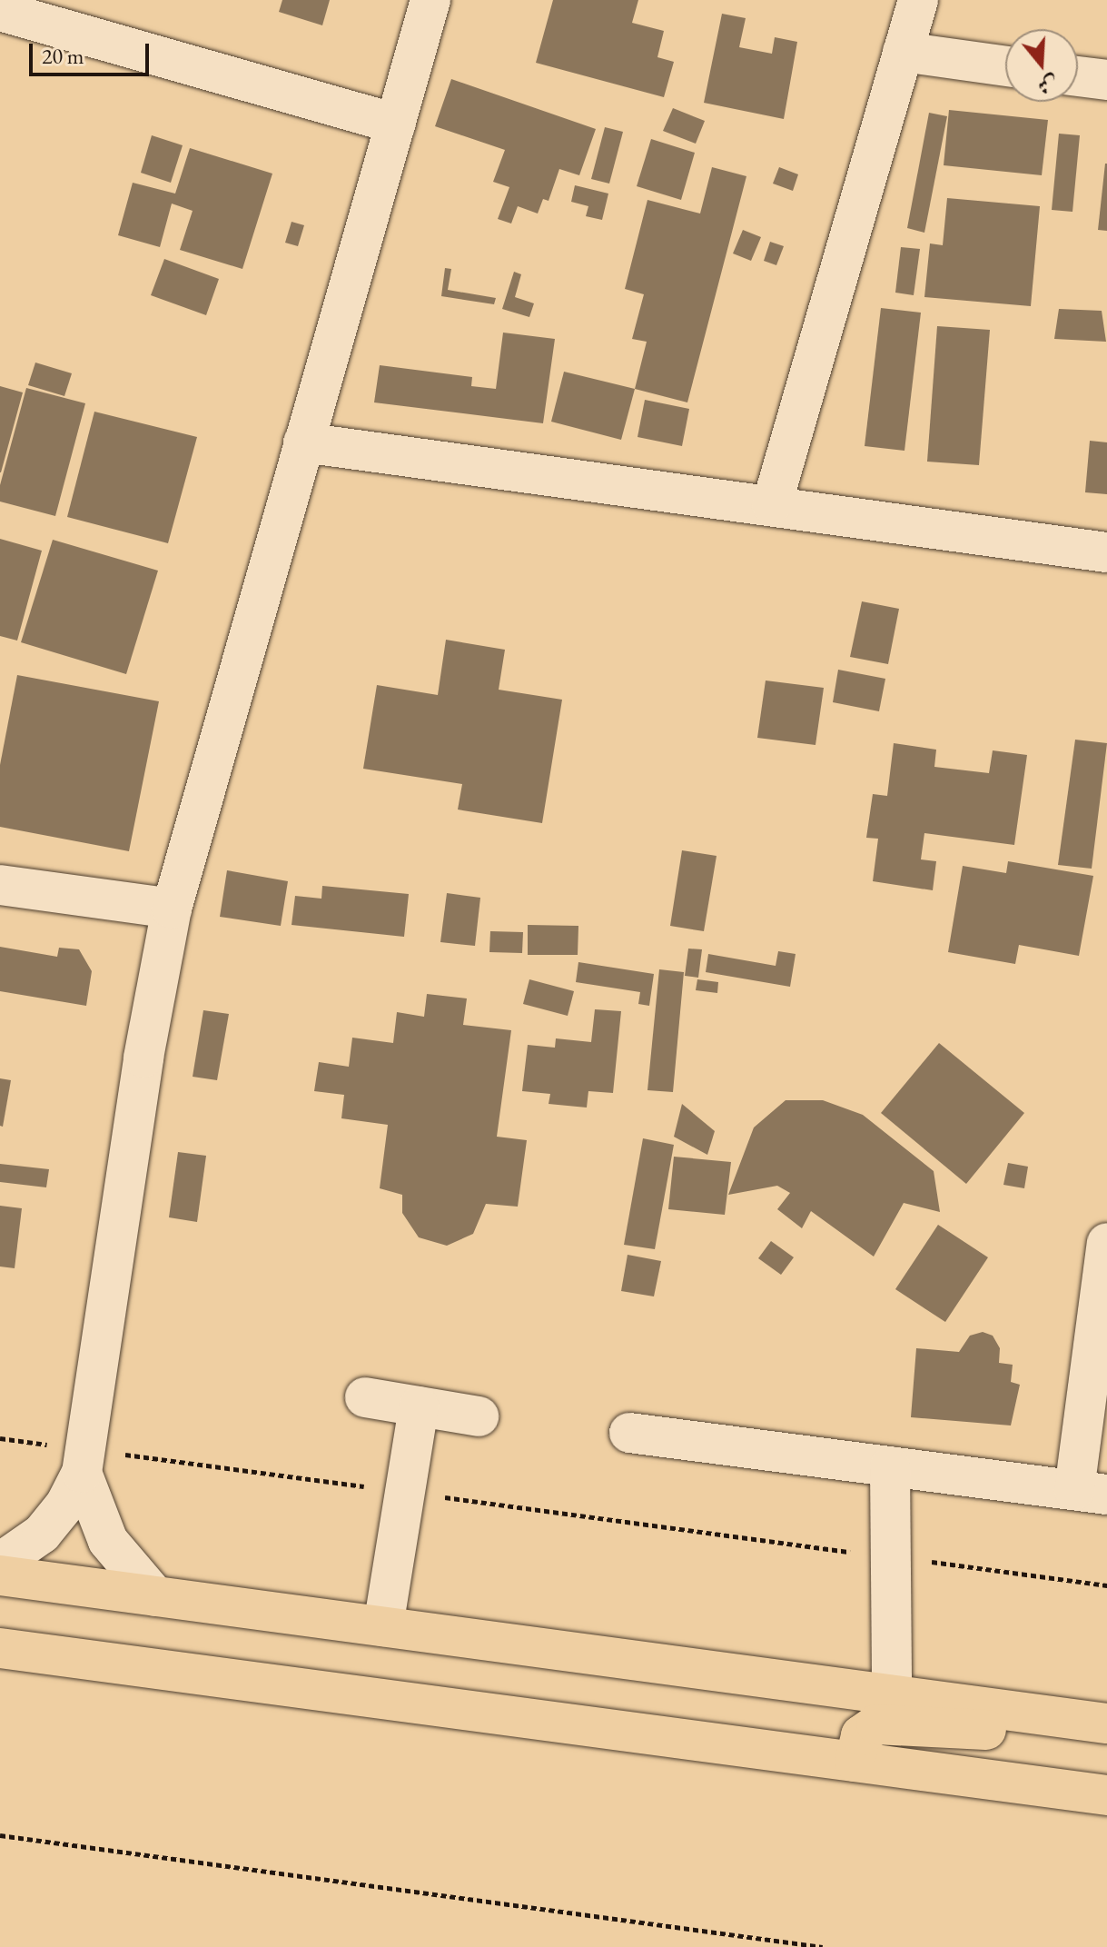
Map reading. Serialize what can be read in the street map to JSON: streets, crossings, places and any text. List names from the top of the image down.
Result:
{
  "scale_bar": "20 m",
  "north": "bottom"
}
